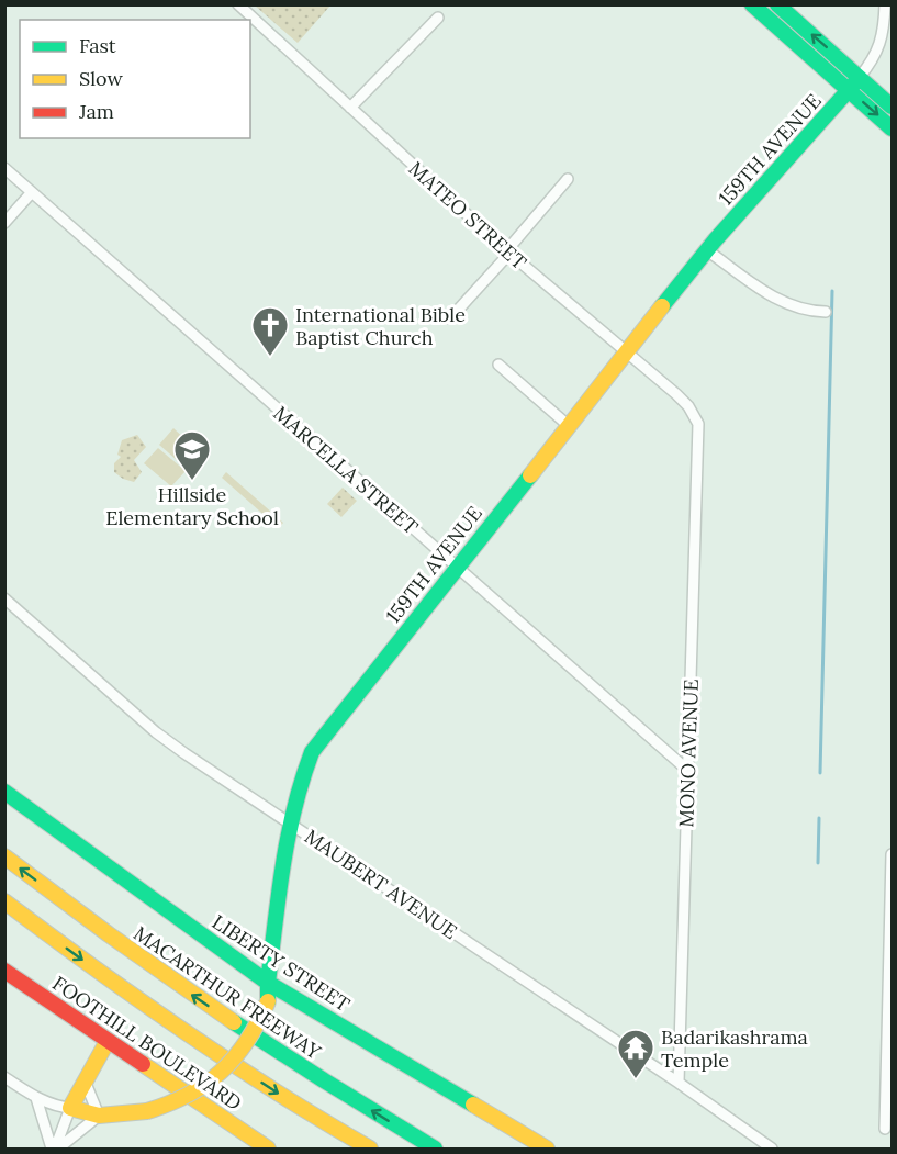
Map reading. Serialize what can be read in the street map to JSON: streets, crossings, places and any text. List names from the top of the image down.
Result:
{
  "streets": {
    "main road": [
      "159TH AVENUE",
      "LIBERTY STREET",
      "MACARTHUR FREEWAY",
      "FOOTHILL BOULEVARD"
    ],
    "street": [
      "MATEO STREET",
      "MARCELLA STREET",
      "MONO AVENUE",
      "MAUBERT AVENUE"
    ]
  },
  "crossings": [
    ["159TH AVENUE", "MATEO STREET"],
    ["159TH AVENUE", "MARCELLA STREET"],
    ["159TH AVENUE", "MAUBERT AVENUE"],
    ["159TH AVENUE", "LIBERTY STREET"],
    ["MATEO STREET", "MONO AVENUE"],
    ["MARCELLA STREET", "MONO AVENUE"],
    ["MONO AVENUE", "MAUBERT AVENUE"]
  ],
  "places": {
    "church": ["International Bible Baptist Church"],
    "school or university": ["Hillside Elementary School"],
    "temple": ["Badarikashrama Temple"]
  },
  "legend": ["Fast", "Slow", "Jam"]
}
